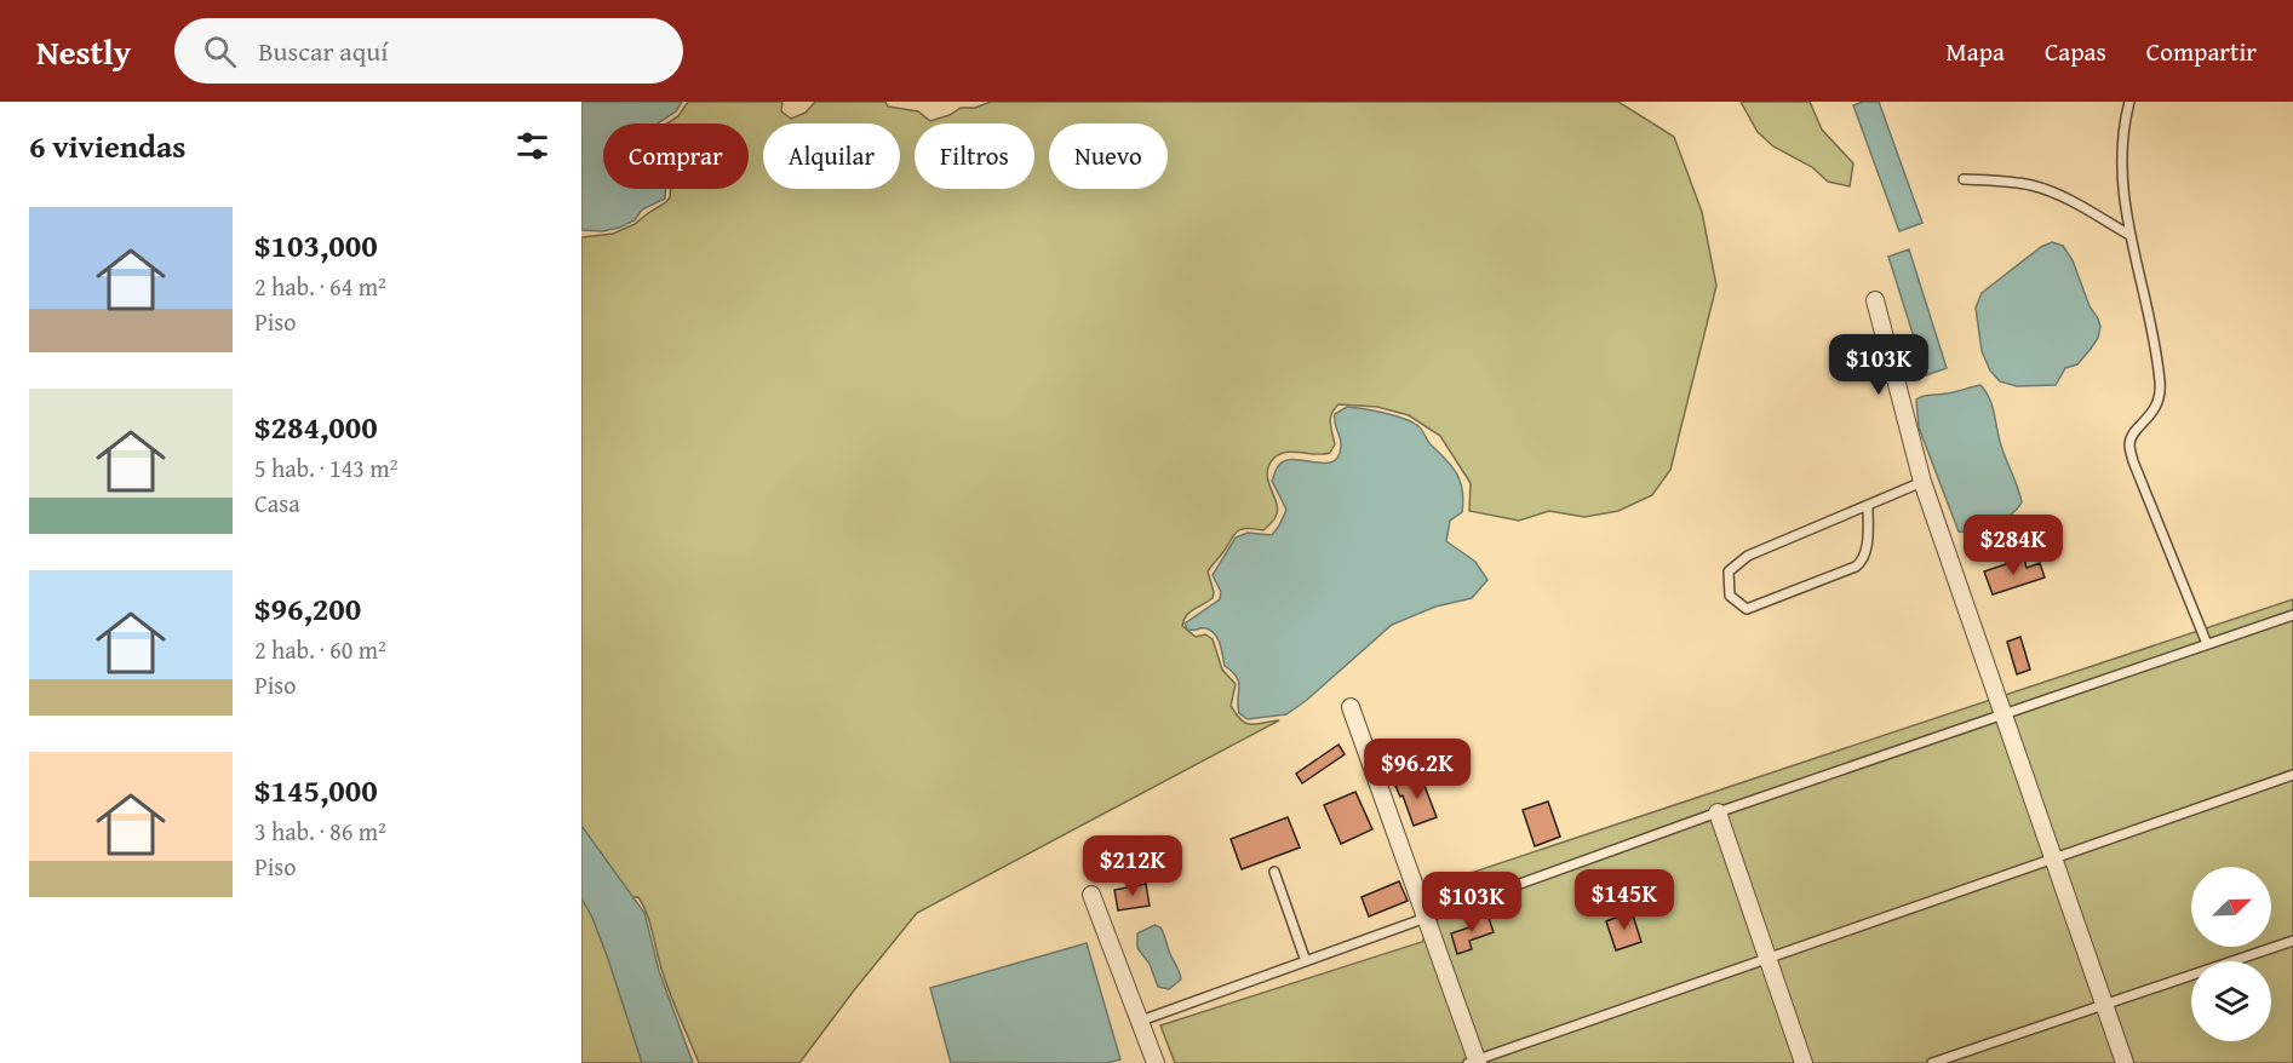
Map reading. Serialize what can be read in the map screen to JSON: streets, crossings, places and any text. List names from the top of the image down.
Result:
{
  "north": "top right",
  "page": {
    "header": "Nestly",
    "search": "Buscar aquí",
    "nav": ["Mapa", "Capas", "Compartir"],
    "heading": "6 viviendas",
    "chip": [
      "Comprar",
      "Alquilar",
      "Filtros",
      "Nuevo"
    ],
    "list": [
      {
        "name": "$103,000",
        "note": "2 hab. · 64 m² · Piso"
      },
      {
        "name": "$284,000",
        "note": "5 hab. · 143 m² · Casa"
      },
      {
        "name": "$96,200",
        "note": "2 hab. · 60 m² · Piso"
      },
      {
        "name": "$145,000",
        "note": "3 hab. · 86 m² · Piso"
      }
    ],
    "price": [
      "$103K",
      "$284K",
      "$96.2K",
      "$212K",
      "$145K",
      "$103K"
    ]
  }
}
